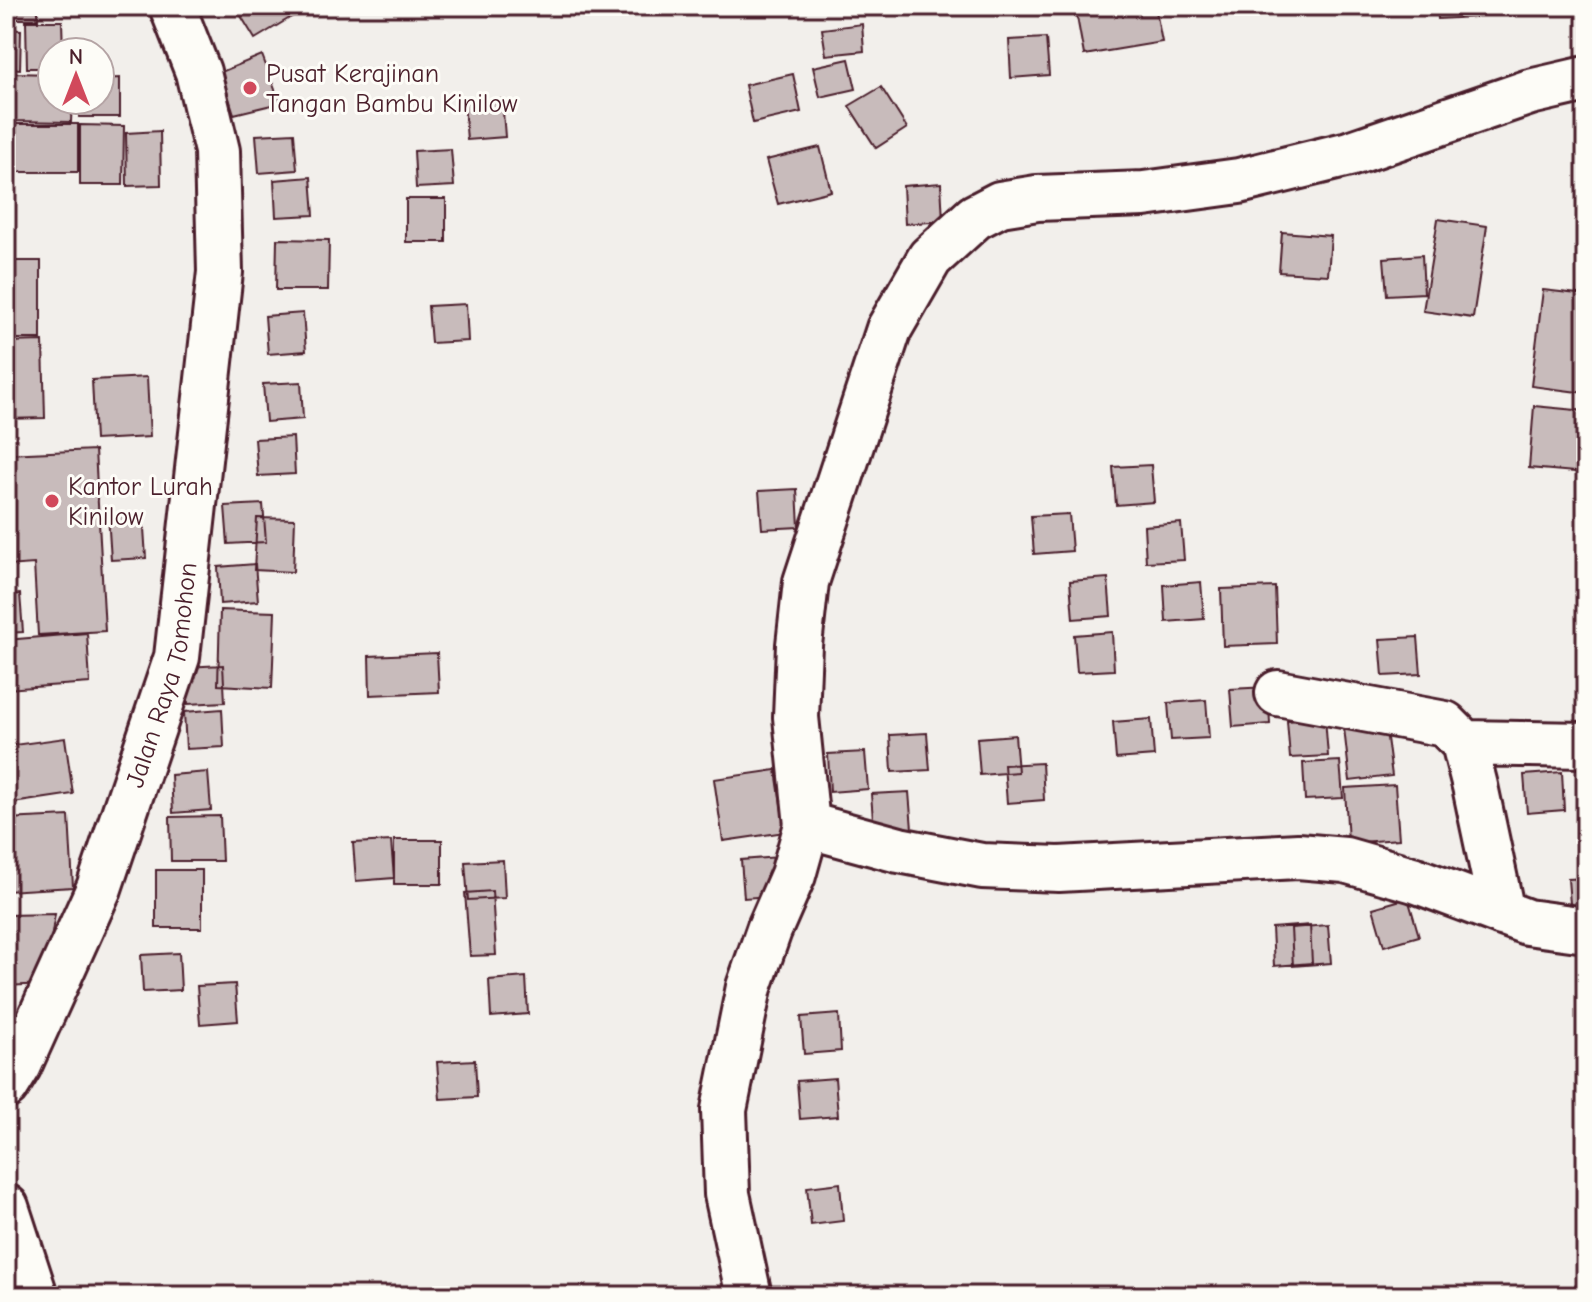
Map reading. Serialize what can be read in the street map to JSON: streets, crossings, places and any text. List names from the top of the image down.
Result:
{
  "streets": {
    "main road": ["Jalan Raya Tomohon"]
  },
  "places": ["Pusat Kerajinan Tangan Bambu Kinilow", "Kantor Lurah Kinilow"],
  "north": "top"
}
